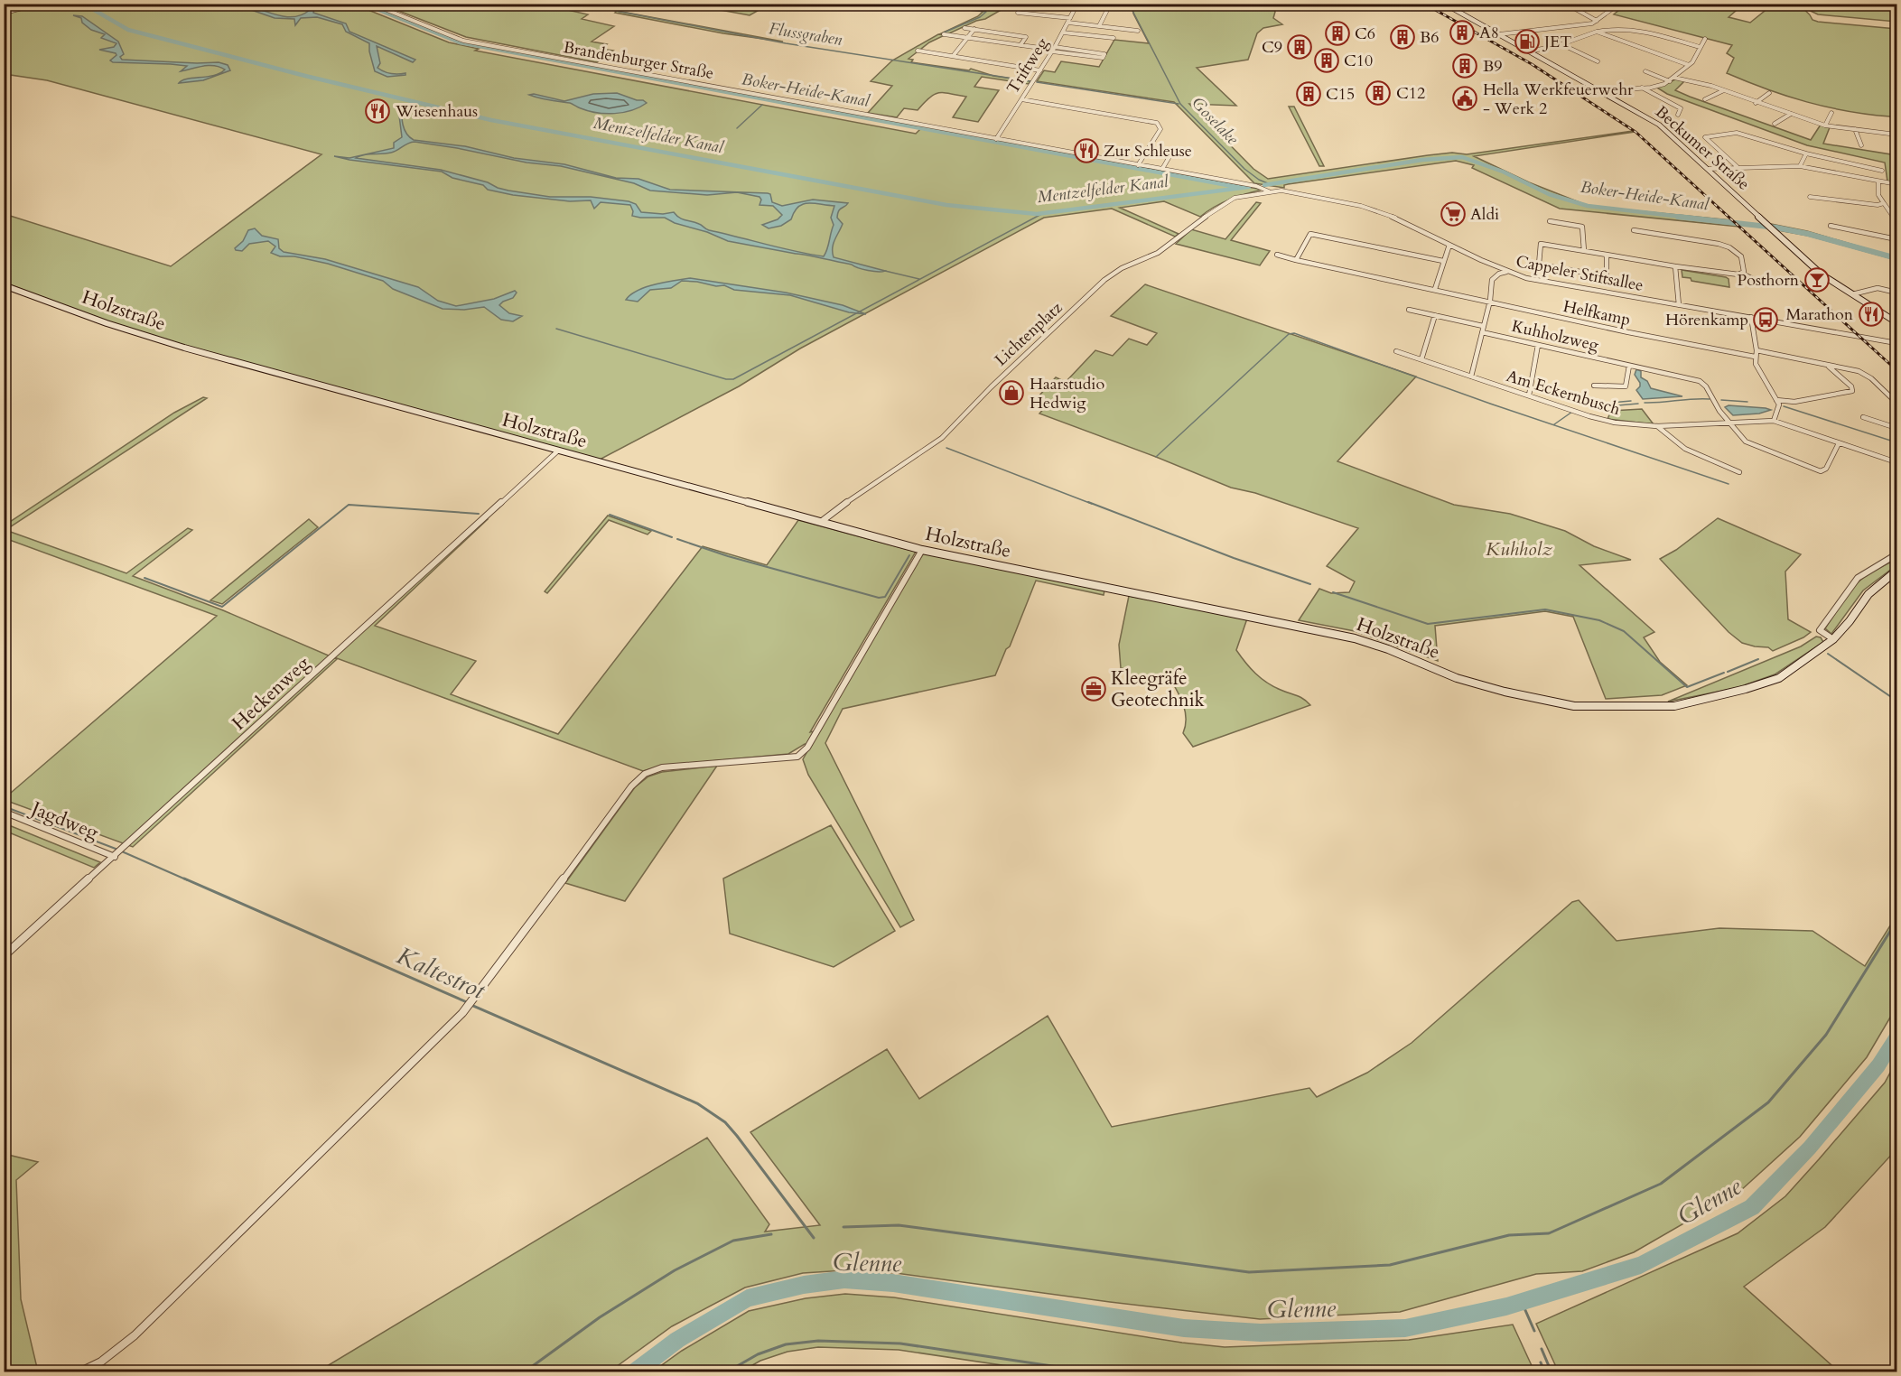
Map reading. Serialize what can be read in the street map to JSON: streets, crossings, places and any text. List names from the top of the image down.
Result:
{
  "streets": {
    "main road": ["Beckumer Straße", "Holzstraße"],
    "street": [
      "Brandenburger Straße",
      "Triftweg",
      "Cappeler Stiftsallee",
      "Helfkamp",
      "Lichtenplatz",
      "Kuhholzweg",
      "Am Eckernbusch",
      "Heckenweg",
      "Jagdweg"
    ]
  },
  "crossings": [
    ["Brandenburger Straße", "Triftweg"],
    ["Brandenburger Straße", "Cappeler Stiftsallee"],
    ["Brandenburger Straße", "Lichtenplatz"],
    ["Cappeler Stiftsallee", "Lichtenplatz"],
    ["Cappeler Stiftsallee", "Kuhholzweg"],
    ["Holzstraße", "Lichtenplatz"],
    ["Holzstraße", "Heckenweg"],
    ["Helfkamp", "Kuhholzweg"],
    ["Kuhholzweg", "Am Eckernbusch"],
    ["Heckenweg", "Jagdweg"]
  ],
  "water": [
    "Flussgraben",
    "Boker-Heide-Kanal",
    "Goselake",
    "Mentzelfelder Kanal",
    "Kaltestrot",
    "Glenne"
  ],
  "parks": ["Kuhholz"],
  "places": {
    "building": [
      "A8",
      "C6",
      "B6",
      "C9",
      "C10",
      "B9",
      "C12",
      "C15"
    ],
    "fuel station": ["JET"],
    "public building": ["Hella Werkfeuerwehr - Werk 2"],
    "restaurant": ["Wiesenhaus", "Zur Schleuse", "Marathon"],
    "supermarket": ["Aldi"],
    "bar": ["Posthorn"],
    "bus stop": ["Hörenkamp"],
    "shop": ["Haarstudio Hedwig"],
    "office": ["Kleegräfe Geotechnik"]
  }
}
